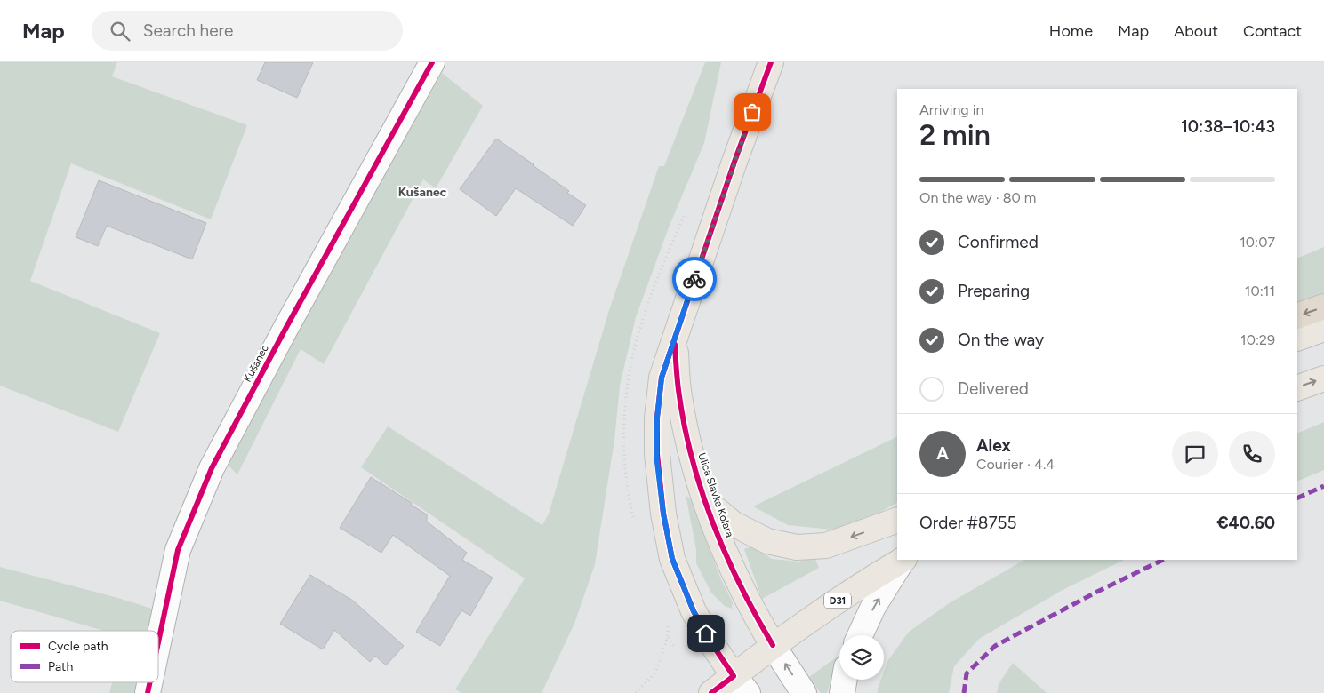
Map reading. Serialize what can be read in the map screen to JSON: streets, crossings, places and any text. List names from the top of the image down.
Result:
{
  "streets": {
    "main road": ["Ulica Slavka Kolara", "D31"],
    "street": ["Kušanec"]
  },
  "crossings": [
    ["Ulica Slavka Kolara", "D31"]
  ],
  "districts": ["Kušanec"],
  "legend": ["Cycle path", "Path"],
  "page": {
    "header": "Map",
    "search": "Search here",
    "nav": [
      "Home",
      "Map",
      "About",
      "Contact"
    ],
    "heading": ["2 min", "Arriving in", "10:38–10:43"],
    "panel": [
      "Alex",
      "Courier · 4.4",
      "Order #8755",
      "€40.60"
    ],
    "bar": "On the way · 80 m",
    "list": [
      ["Confirmed", "10:07"],
      ["Preparing", "10:11"],
      ["On the way", "10:29"],
      "Delivered"
    ],
    "round": "A"
  }
}
